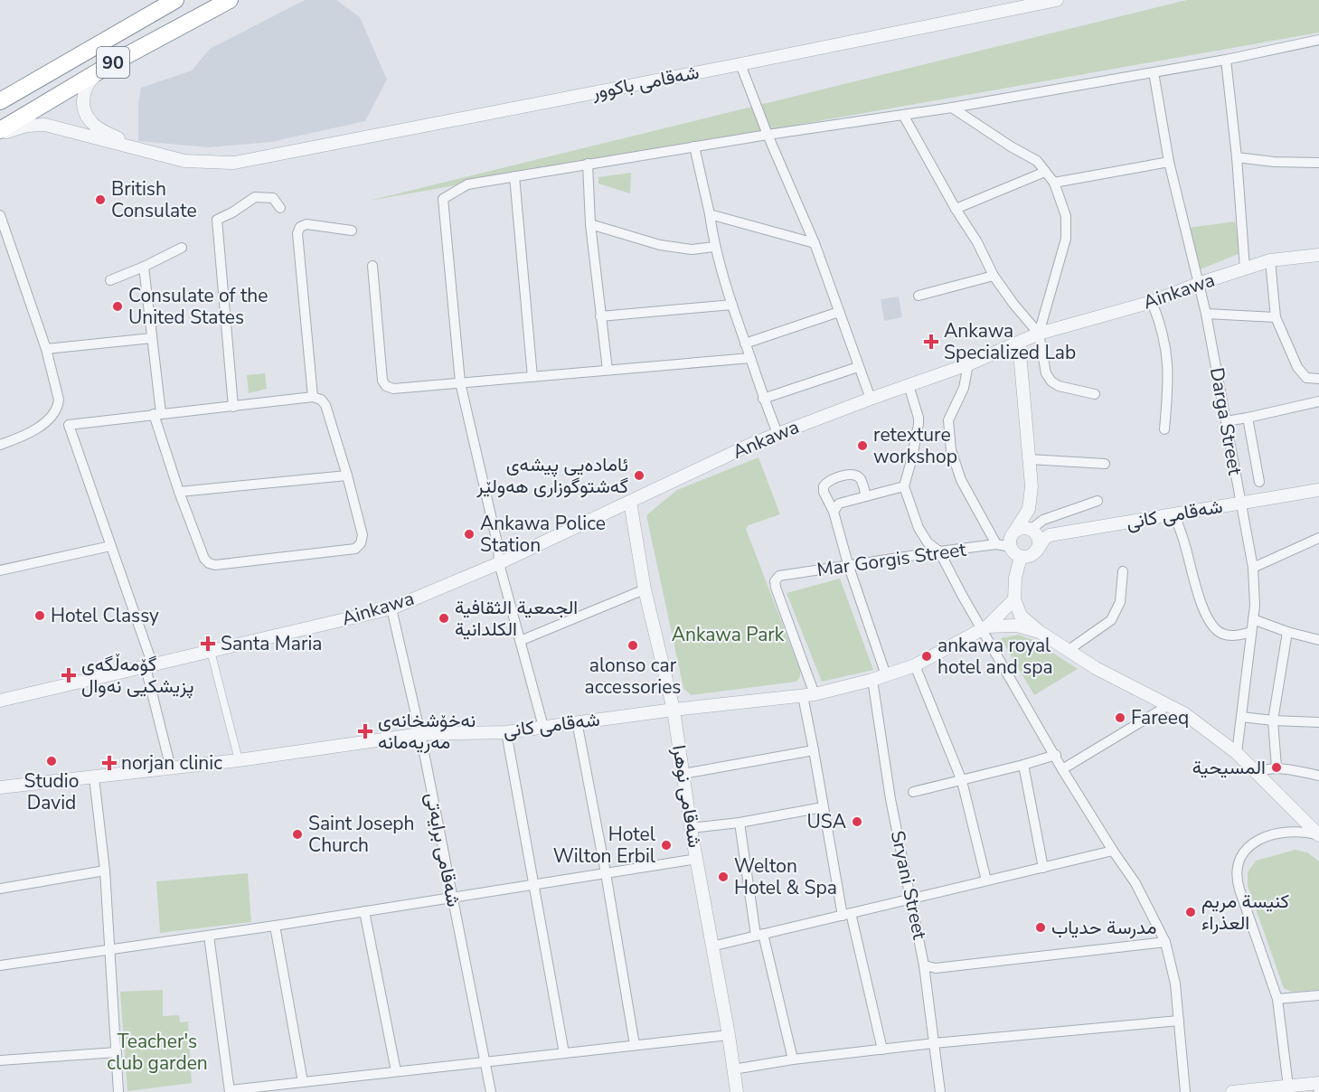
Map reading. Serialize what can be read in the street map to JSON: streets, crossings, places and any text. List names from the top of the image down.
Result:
{
  "streets": {
    "highway": ["90"],
    "street": [
      "شەقامی باکوور",
      "Ainkawa",
      "Darga Street",
      "Ankawa",
      "شەقامی کانی",
      "Mar Gorgis Street",
      "شەقامی نوهرا",
      "شەقامی برایەتی",
      "Sryani Street"
    ]
  },
  "crossings": [
    ["Ainkawa", "Darga Street"],
    ["Ainkawa", "Ankawa"],
    ["Ainkawa", "شەقامی برایەتی"],
    ["Darga Street", "شەقامی کانی"],
    ["Ankawa", "شەقامی نوهرا"],
    ["شەقامی کانی", "Mar Gorgis Street"],
    ["شەقامی کانی", "شەقامی نوهرا"],
    ["شەقامی کانی", "شەقامی برایەتی"],
    ["شەقامی کانی", "Sryani Street"]
  ],
  "parks": ["Ankawa Park", "Teacher's club garden"],
  "places": {
    "other": [
      "British Consulate",
      "Consulate of the United States",
      "retexture workshop",
      "ئاماده‌یی پیشه‌ی گه‌شتوگوزاری هه‌ولێر",
      "Ankawa Police Station",
      "Hotel Classy",
      "الجمعية الثقافية الكلدانية",
      "alonso car accessories",
      "ankawa royal hotel and spa",
      "Fareeq",
      "Studio David",
      "المسيحية",
      "USA",
      "Saint Joseph Church",
      "Hotel Wilton Erbil",
      "Welton Hotel & Spa",
      "كنيسة مريم العذراء",
      "مدرسة حدياب"
    ],
    "health": [
      "Ankawa Specialized Lab",
      "Santa Maria",
      "گۆمەڵگەی پزیشکیی نەوال",
      "نەخۆشخانەی مەریەمانە",
      "norjan clinic"
    ]
  }
}
